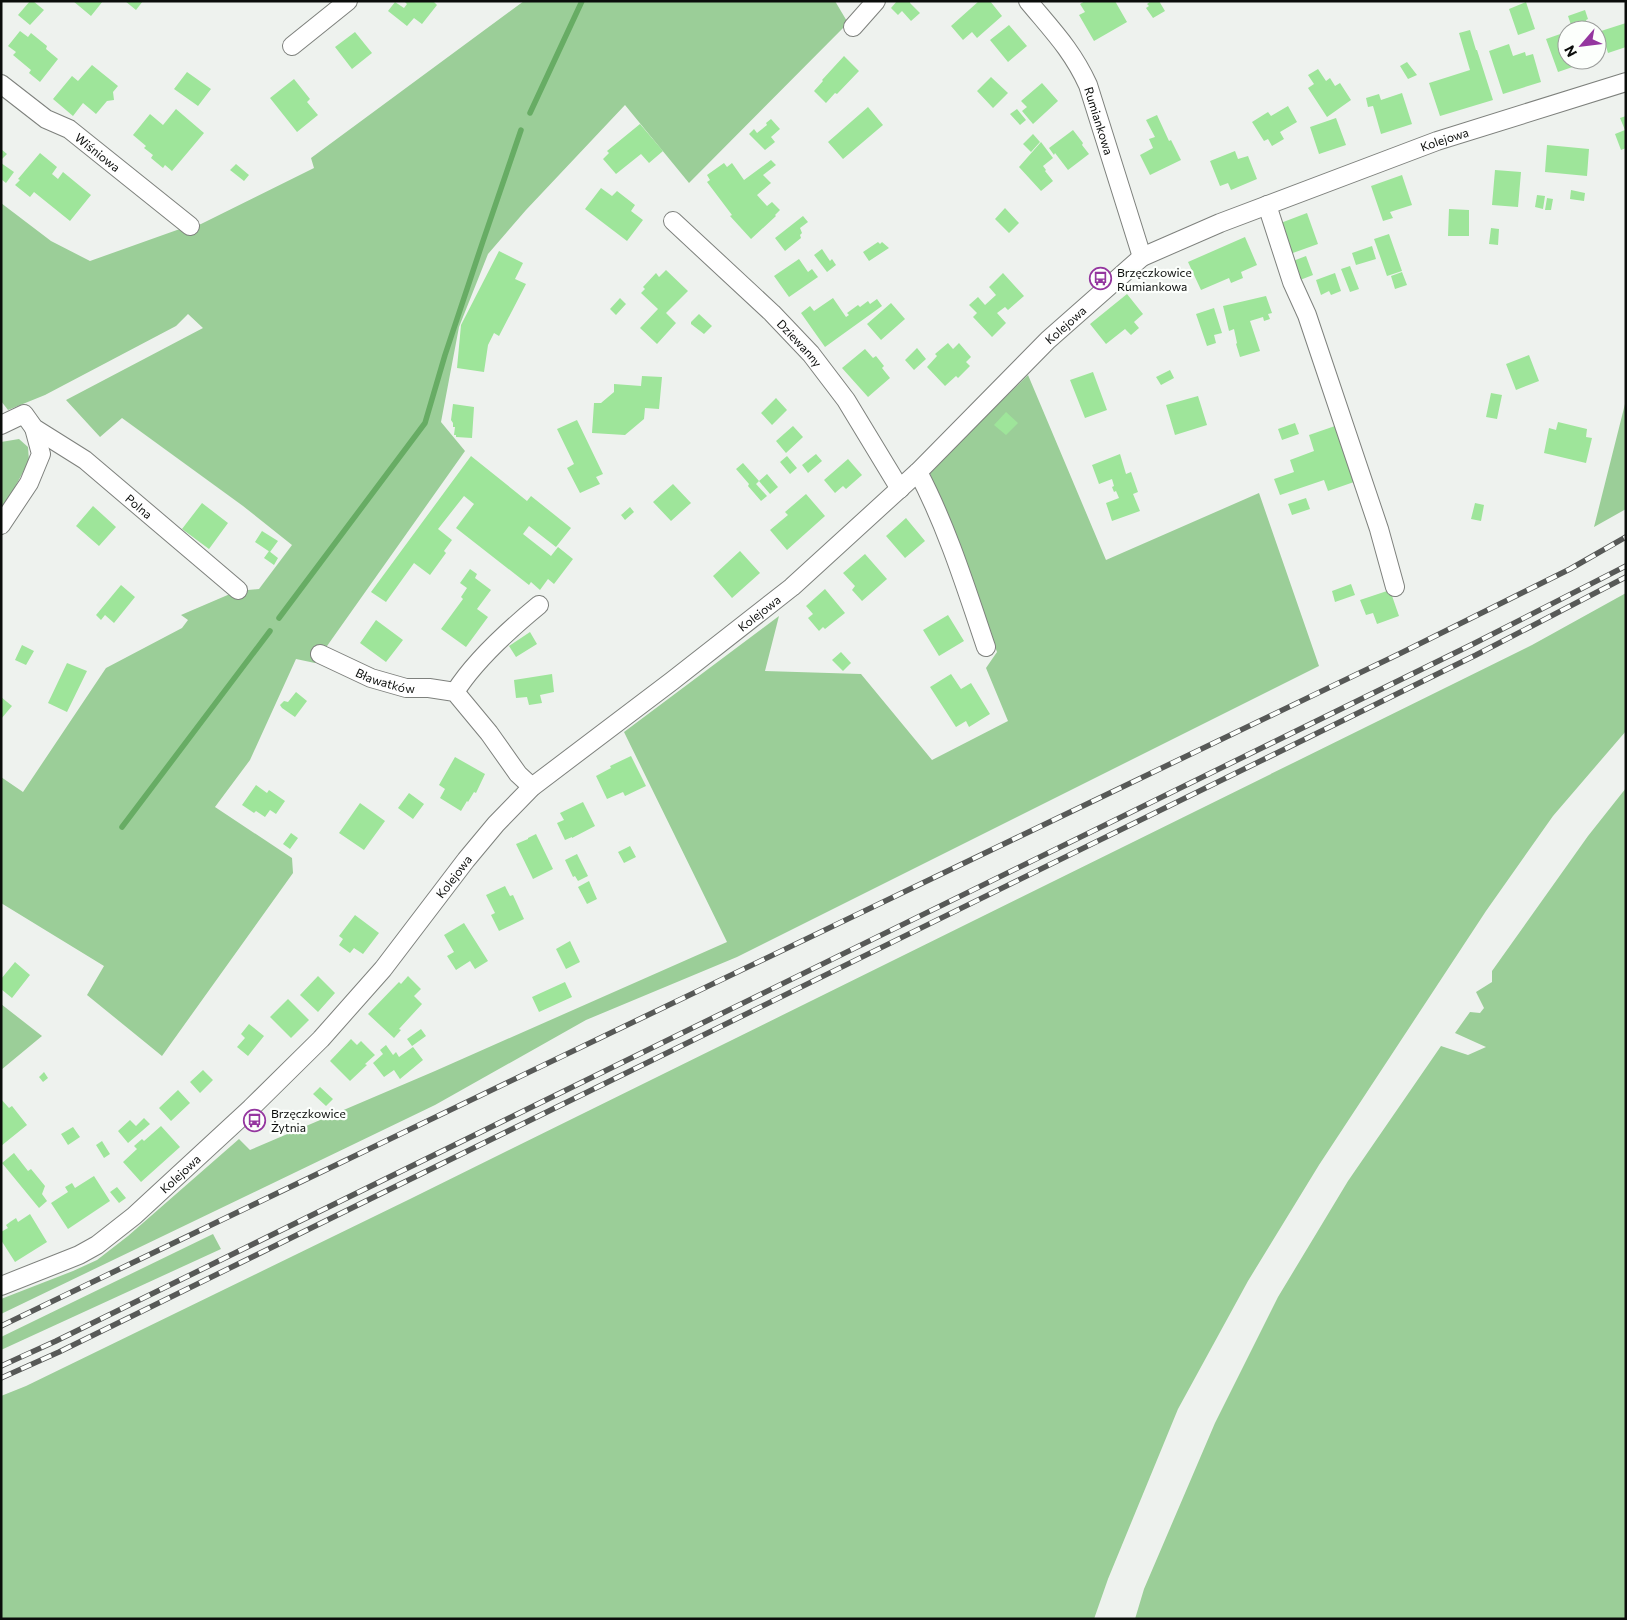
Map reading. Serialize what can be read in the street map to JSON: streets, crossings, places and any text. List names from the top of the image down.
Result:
{
  "streets": {
    "street": [
      "Rumiankowa",
      "Kolejowa",
      "Wiśniowa",
      "Dziewanny",
      "Polna",
      "Bławatków"
    ]
  },
  "crossings": [
    ["Rumiankowa", "Kolejowa"],
    ["Kolejowa", "Dziewanny"]
  ],
  "places": {
    "bus stop": ["Brzęczkowice Rumiankowa", "Brzęczkowice Żytnia"]
  },
  "north": "bottom left"
}
